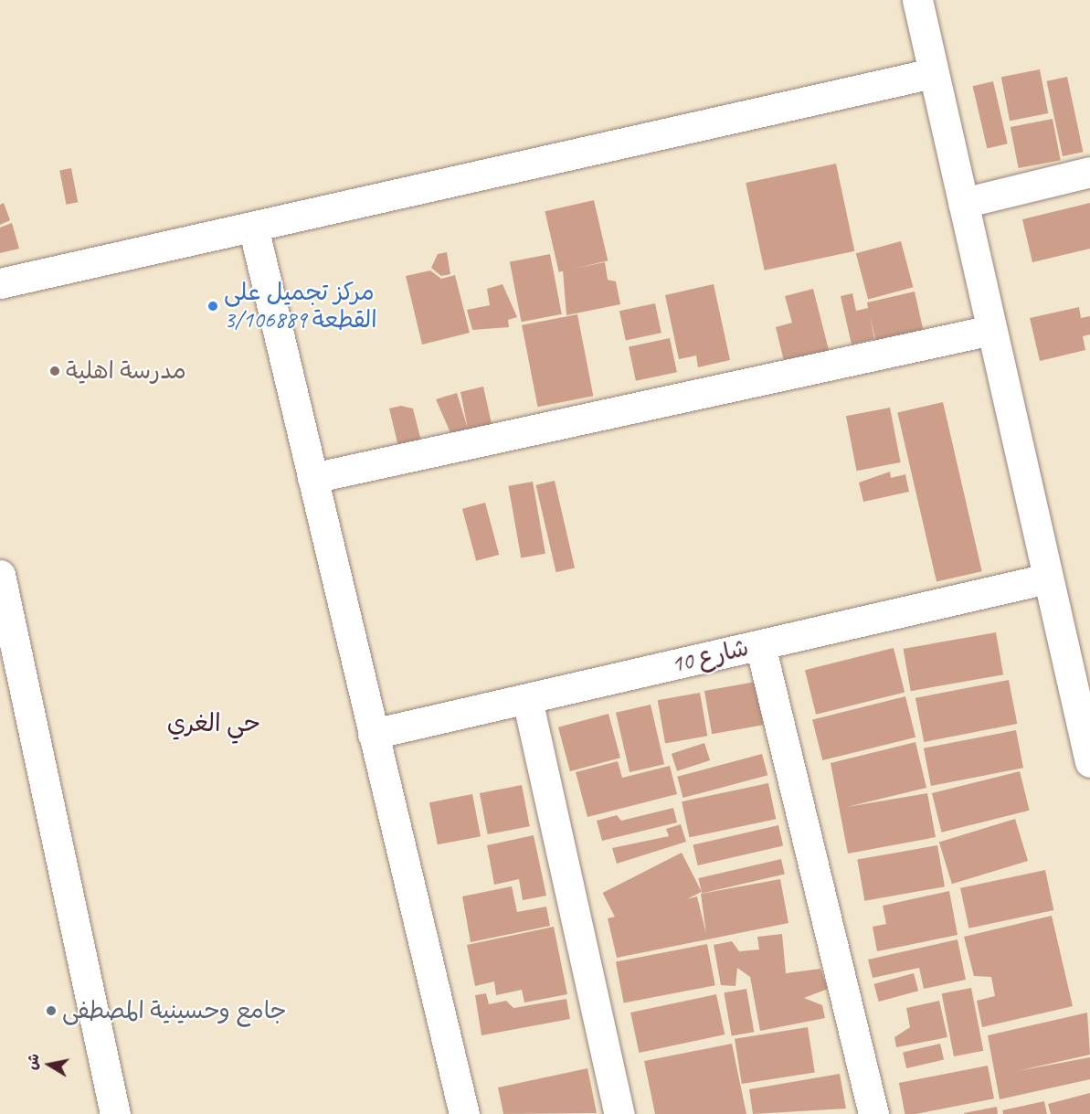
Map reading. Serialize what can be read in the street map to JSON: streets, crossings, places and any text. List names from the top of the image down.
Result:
{
  "streets": {
    "street": ["شارع 10"]
  },
  "districts": ["حي الغري"],
  "places": ["مركز تجميل على القطعة 3/106889", "مدرسة اهلية", "جامع وحسينية المصطفى"],
  "north": "left"
}
